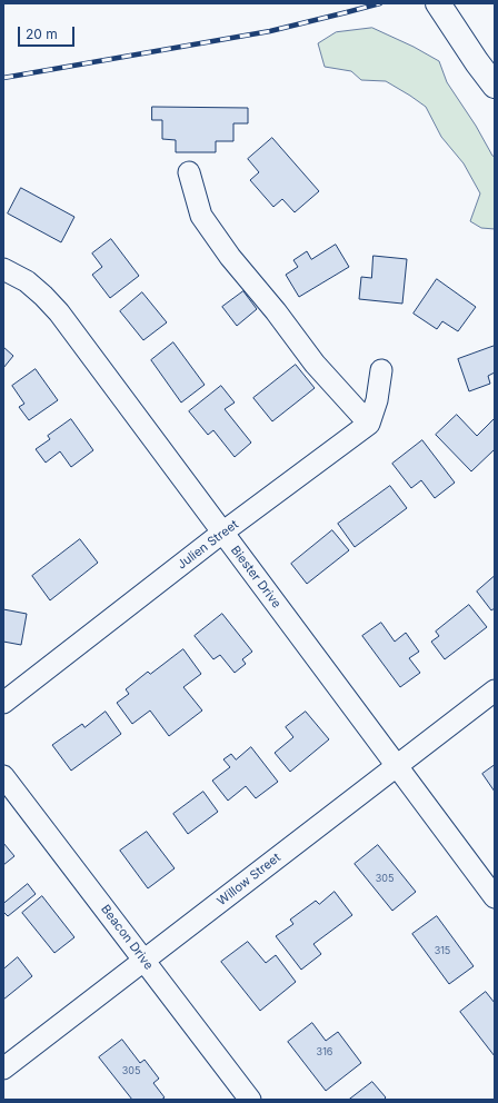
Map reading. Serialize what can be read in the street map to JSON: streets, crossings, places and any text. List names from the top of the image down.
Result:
{
  "streets": {
    "street": [
      "Julien Street",
      "Biester Drive",
      "Willow Street",
      "Beacon Drive"
    ]
  },
  "crossings": [
    ["Julien Street", "Biester Drive"],
    ["Biester Drive", "Willow Street"],
    ["Willow Street", "Beacon Drive"]
  ],
  "house_numbers": [
    "305",
    "315",
    "316",
    "305"
  ],
  "scale_bar": "20 m"
}
